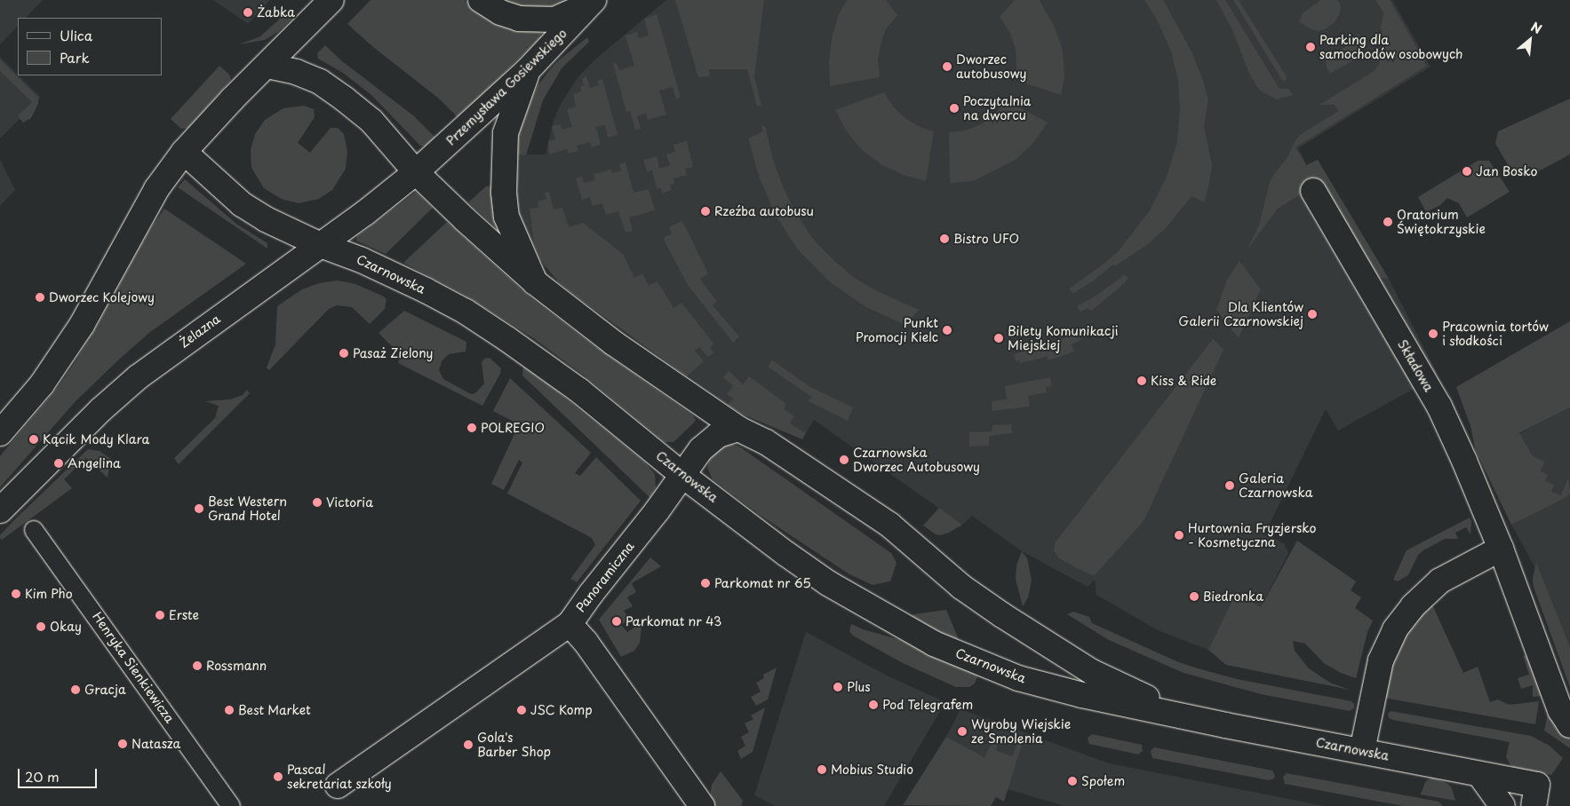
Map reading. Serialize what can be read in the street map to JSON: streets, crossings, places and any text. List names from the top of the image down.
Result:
{
  "streets": {
    "street": [
      "Przemysława Gosiewskiego",
      "Czarnowska",
      "Żelazna",
      "Składowa",
      "Panoramiczna",
      "Henryka Sienkiewicza"
    ]
  },
  "crossings": [
    ["Przemysława Gosiewskiego", "Czarnowska"],
    ["Przemysława Gosiewskiego", "Żelazna"],
    ["Czarnowska", "Żelazna"],
    ["Czarnowska", "Panoramiczna"]
  ],
  "places": [
    "Żabka",
    "Parking dla samochodów osobowych",
    "Dworzec autobusowy",
    "Poczytalnia na dworcu",
    "Jan Bosko",
    "Rzeźba autobusu",
    "Oratorium Świętokrzyskie",
    "Bistro UFO",
    "Dworzec Kolejowy",
    "Dla Klientów Galerii Czarnowskiej",
    "Punkt Promocji Kielc",
    "Pracownia tortów i słodkości",
    "Bilety Komunikacji Miejskiej",
    "Pasaż Zielony",
    "Kiss & Ride",
    "POLREGIO",
    "Kącik Mody Klara",
    "Czarnowska Dworzec Autobusowy",
    "Angelina",
    "Galeria Czarnowska",
    "Victoria",
    "Best Western Grand Hotel",
    "Hurtownia Fryzjersko - Kosmetyczna",
    "Parkomat nr 65",
    "Kim Pho",
    "Biedronka",
    "Erste",
    "Parkomat nr 43",
    "Okay",
    "Rossmann",
    "Plus",
    "Gracja",
    "Pod Telegrafem",
    "Best Market",
    "JSC Komp",
    "Wyroby Wiejskie ze Smolenia",
    "Natasza",
    "Gola's Barber Shop",
    "Mobius Studio",
    "Pascal sekretariat szkoły",
    "Społem"
  ],
  "legend": ["Ulica", "Park"],
  "scale_bar": "20 m",
  "north": "top right"
}
